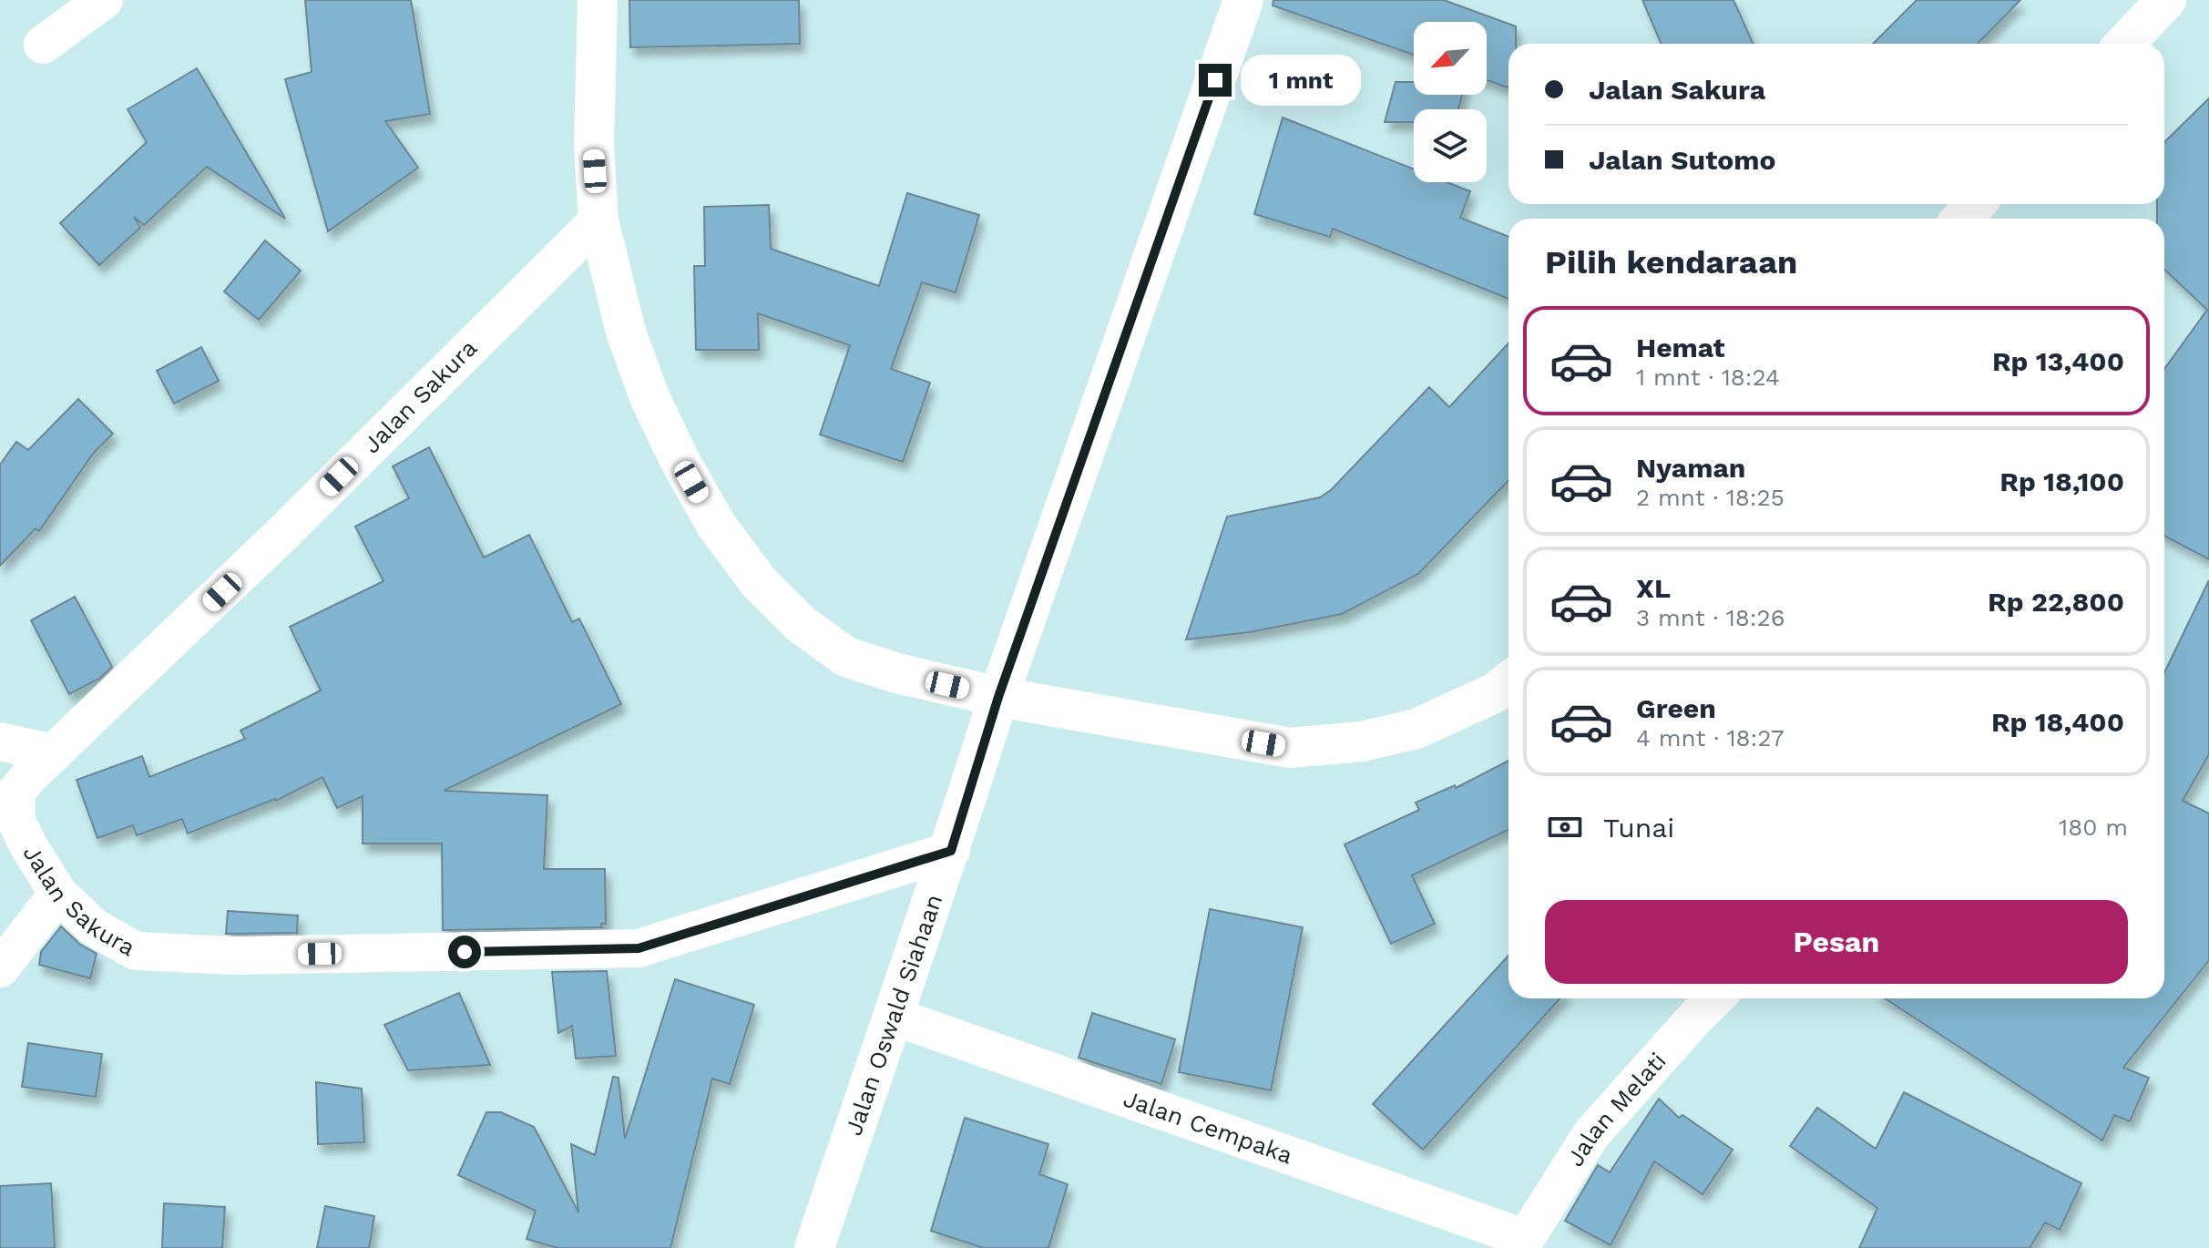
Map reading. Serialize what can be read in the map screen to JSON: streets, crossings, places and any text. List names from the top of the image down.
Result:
{
  "streets": {
    "main road": ["Jalan Oswald Siahaan"],
    "street": ["Jalan Sakura", "Jalan Melati", "Jalan Cempaka"]
  },
  "crossings": [
    ["Jalan Sakura", "Jalan Oswald Siahaan"],
    ["Jalan Oswald Siahaan", "Jalan Cempaka"],
    ["Jalan Melati", "Jalan Cempaka"]
  ],
  "north": "bottom left",
  "page": {
    "banner": ["Jalan Sakura", "Jalan Sutomo"],
    "bubble": "1 mnt",
    "heading": "Pilih kendaraan",
    "list": [
      {
        "name": "Hemat",
        "note": "1 mnt · 18:24",
        "value": "Rp 13,400"
      },
      {
        "name": "Nyaman",
        "note": "2 mnt · 18:25",
        "value": "Rp 18,100"
      },
      {
        "name": "XL",
        "note": "3 mnt · 18:26",
        "value": "Rp 22,800"
      },
      {
        "name": "Green",
        "note": "4 mnt · 18:27",
        "value": "Rp 18,400"
      }
    ],
    "pay": ["Tunai", "180 m"],
    "buttons": "Pesan"
  }
}
